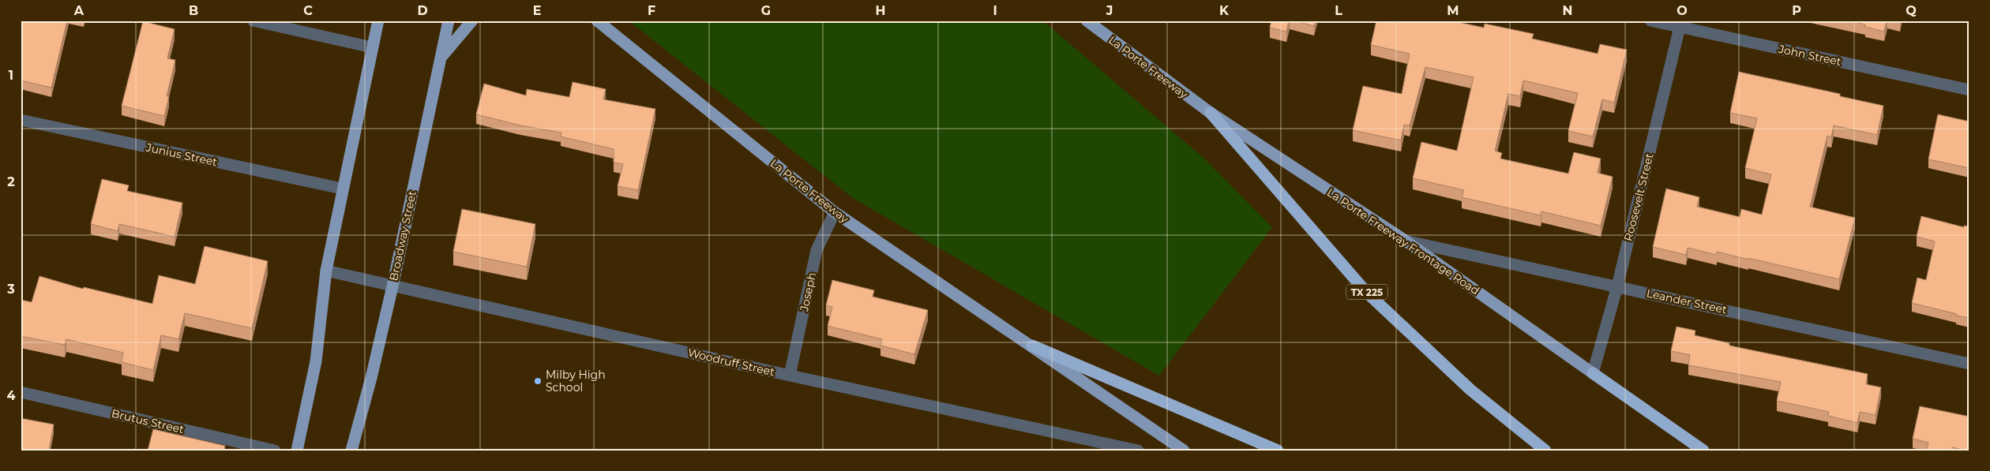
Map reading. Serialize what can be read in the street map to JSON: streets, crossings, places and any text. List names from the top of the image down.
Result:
{
  "streets": {
    "highway": ["TX 225"],
    "main road": ["La Porte Freeway", "Broadway Street", "La Porte Freeway Frontage Road"],
    "street": [
      "John Street",
      "Junius Street",
      "Roosevelt Street",
      "Joseph",
      "Leander Street",
      "Woodruff Street",
      "Brutus Street"
    ]
  },
  "crossings": [
    ["John Street", "Roosevelt Street"],
    ["La Porte Freeway", "La Porte Freeway Frontage Road"],
    ["La Porte Freeway", "Joseph"],
    ["La Porte Freeway", "TX 225"],
    ["Roosevelt Street", "La Porte Freeway Frontage Road"],
    ["Roosevelt Street", "Leander Street"],
    ["Broadway Street", "Woodruff Street"],
    ["La Porte Freeway Frontage Road", "TX 225"],
    ["La Porte Freeway Frontage Road", "Leander Street"],
    ["Joseph", "Woodruff Street"]
  ],
  "places": ["Milby High School"],
  "grid": {
    "columns": [
      "A",
      "B",
      "C",
      "D",
      "E",
      "F",
      "G",
      "H",
      "I",
      "J",
      "K",
      "L",
      "M",
      "N",
      "O",
      "P",
      "Q"
    ],
    "rows": [
      "1",
      "2",
      "3",
      "4"
    ]
  }
}
